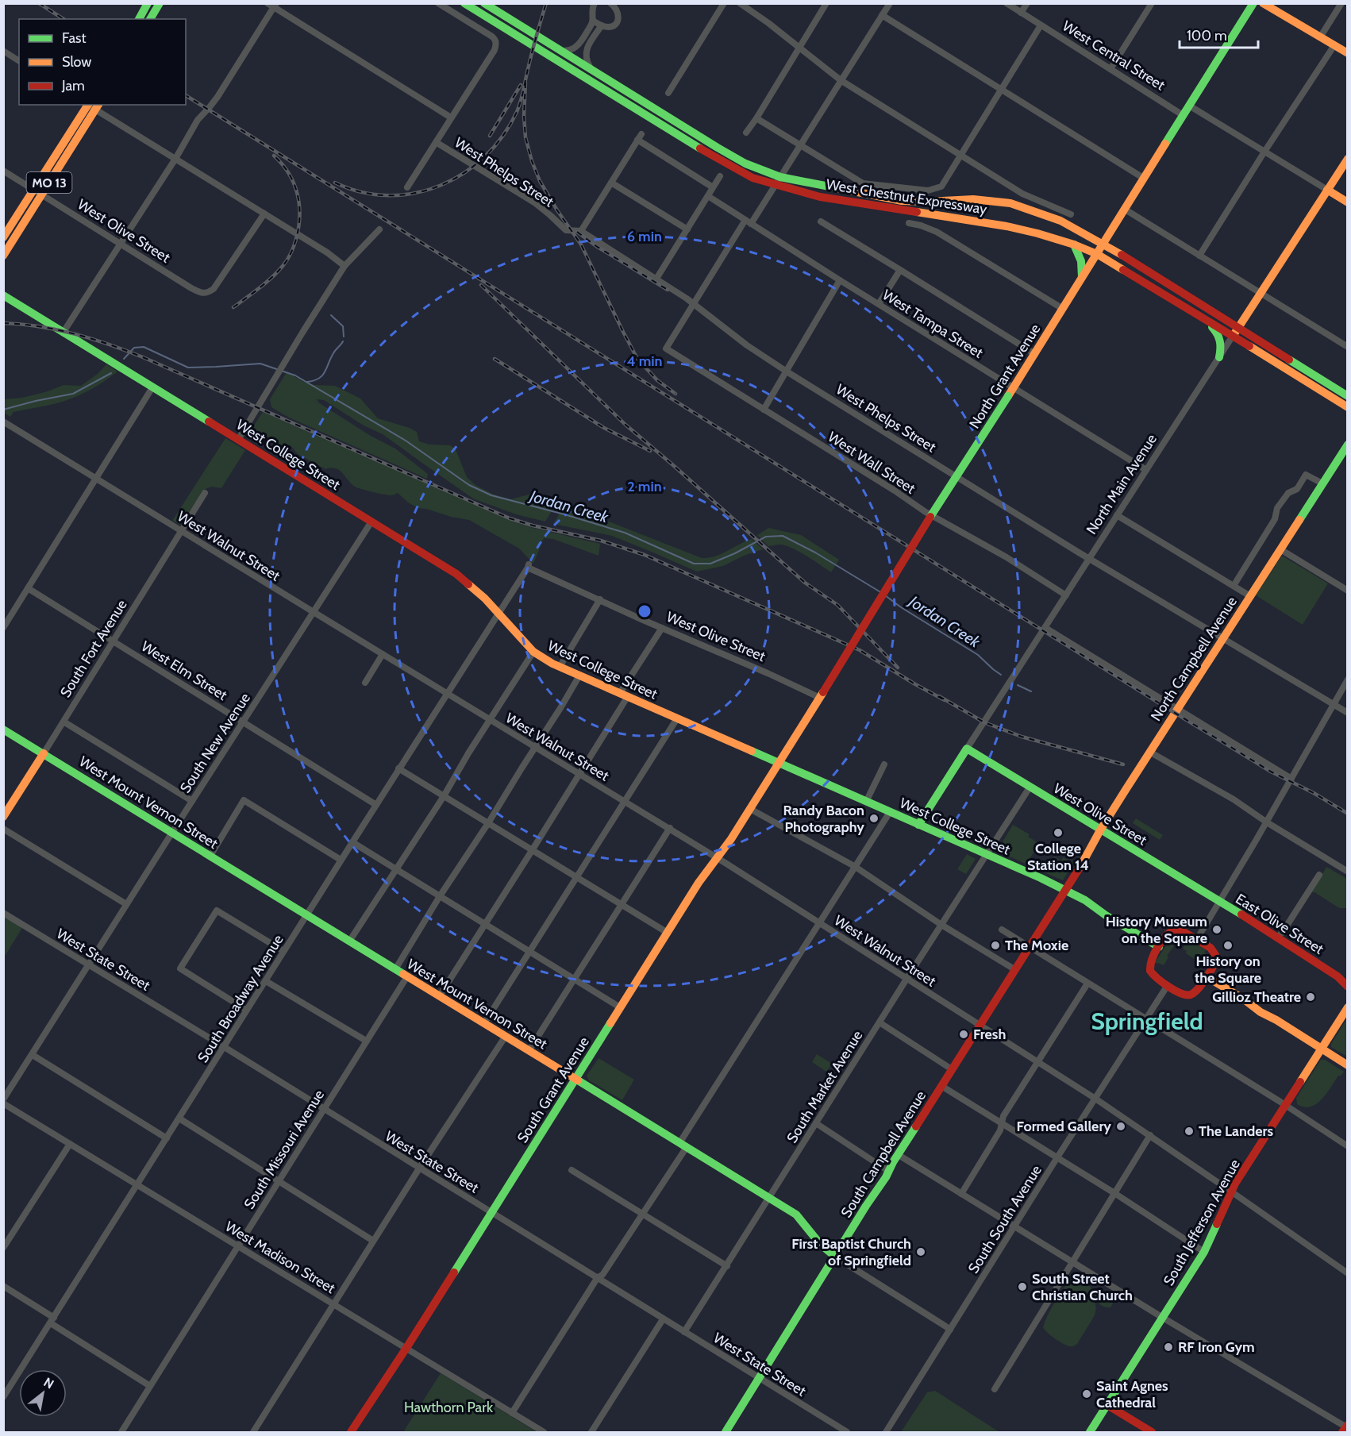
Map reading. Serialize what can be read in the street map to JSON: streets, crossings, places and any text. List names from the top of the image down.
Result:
{
  "streets": {
    "main road": [
      "MO 13",
      "West Chestnut Expressway",
      "West Olive Street",
      "North Grant Avenue",
      "West College Street",
      "North Main Avenue",
      "South Fort Avenue",
      "North Campbell Avenue",
      "West Mount Vernon Street",
      "East Olive Street",
      "South Grant Avenue",
      "South Campbell Avenue",
      "South Jefferson Avenue"
    ],
    "street": [
      "West Central Street",
      "West Phelps Street",
      "West Tampa Street",
      "West Wall Street",
      "West Walnut Street",
      "West Elm Street",
      "South New Avenue",
      "West State Street",
      "South Broadway Avenue",
      "South Market Avenue",
      "South Missouri Avenue",
      "South South Avenue",
      "West Madison Street"
    ]
  },
  "crossings": [
    ["West Central Street", "North Grant Avenue"],
    ["West Phelps Street", "West Wall Street"],
    ["West Phelps Street", "North Main Avenue"],
    ["West Phelps Street", "North Campbell Avenue"],
    ["MO 13", "West Olive Street"],
    ["West Chestnut Expressway", "North Grant Avenue"],
    ["West Chestnut Expressway", "North Main Avenue"],
    ["West Olive Street", "North Grant Avenue"],
    ["West Olive Street", "North Main Avenue"],
    ["West Olive Street", "North Campbell Avenue"],
    ["West Olive Street", "East Olive Street"],
    ["West Olive Street", "South Broadway Avenue"],
    ["West Olive Street", "South Market Avenue"],
    ["West Tampa Street", "North Grant Avenue"],
    ["West Tampa Street", "North Main Avenue"],
    ["North Grant Avenue", "West College Street"],
    ["North Grant Avenue", "South Grant Avenue"],
    ["West College Street", "North Main Avenue"],
    ["West College Street", "North Campbell Avenue"],
    ["West College Street", "South New Avenue"],
    ["West College Street", "South Broadway Avenue"],
    ["West College Street", "South Market Avenue"],
    ["West College Street", "South Grant Avenue"],
    ["West College Street", "South Campbell Avenue"],
    ["West College Street", "South South Avenue"],
    ["West Wall Street", "North Main Avenue"],
    ["West Walnut Street", "South Fort Avenue"],
    ["West Walnut Street", "South New Avenue"],
    ["West Walnut Street", "South Broadway Avenue"],
    ["West Walnut Street", "South Market Avenue"],
    ["West Walnut Street", "South Grant Avenue"],
    ["West Walnut Street", "South Campbell Avenue"],
    ["West Walnut Street", "South South Avenue"],
    ["West Walnut Street", "South Jefferson Avenue"],
    ["South Fort Avenue", "West Elm Street"],
    ["South Fort Avenue", "West Mount Vernon Street"],
    ["North Campbell Avenue", "South Campbell Avenue"],
    ["West Elm Street", "South New Avenue"],
    ["West Elm Street", "South Broadway Avenue"],
    ["South New Avenue", "West Mount Vernon Street"],
    ["South New Avenue", "West State Street"],
    ["West Mount Vernon Street", "South Broadway Avenue"],
    ["West Mount Vernon Street", "South Market Avenue"],
    ["West Mount Vernon Street", "South Grant Avenue"],
    ["West Mount Vernon Street", "South Missouri Avenue"],
    ["West Mount Vernon Street", "South Campbell Avenue"],
    ["West Mount Vernon Street", "South South Avenue"],
    ["West State Street", "South Broadway Avenue"],
    ["West State Street", "South Market Avenue"],
    ["West State Street", "South Grant Avenue"],
    ["West State Street", "South Missouri Avenue"],
    ["West State Street", "South Campbell Avenue"],
    ["South Broadway Avenue", "West Madison Street"],
    ["South Grant Avenue", "West Madison Street"],
    ["South Missouri Avenue", "West Madison Street"]
  ],
  "districts": ["Springfield"],
  "water": ["Jordan Creek"],
  "parks": ["Hawthorn Park"],
  "places": [
    "Randy Bacon Photography",
    "College Station 14",
    "History Museum on the Square",
    "The Moxie",
    "History on the Square",
    "Gillioz Theatre",
    "Fresh",
    "Formed Gallery",
    "The Landers",
    "First Baptist Church of Springfield",
    "South Street Christian Church",
    "RF Iron Gym",
    "Saint Agnes Cathedral"
  ],
  "legend": ["Fast", "Slow", "Jam"],
  "scale_bar": "100 m",
  "north": "top right",
  "rings": ["6 min", "4 min", "2 min"]
}
